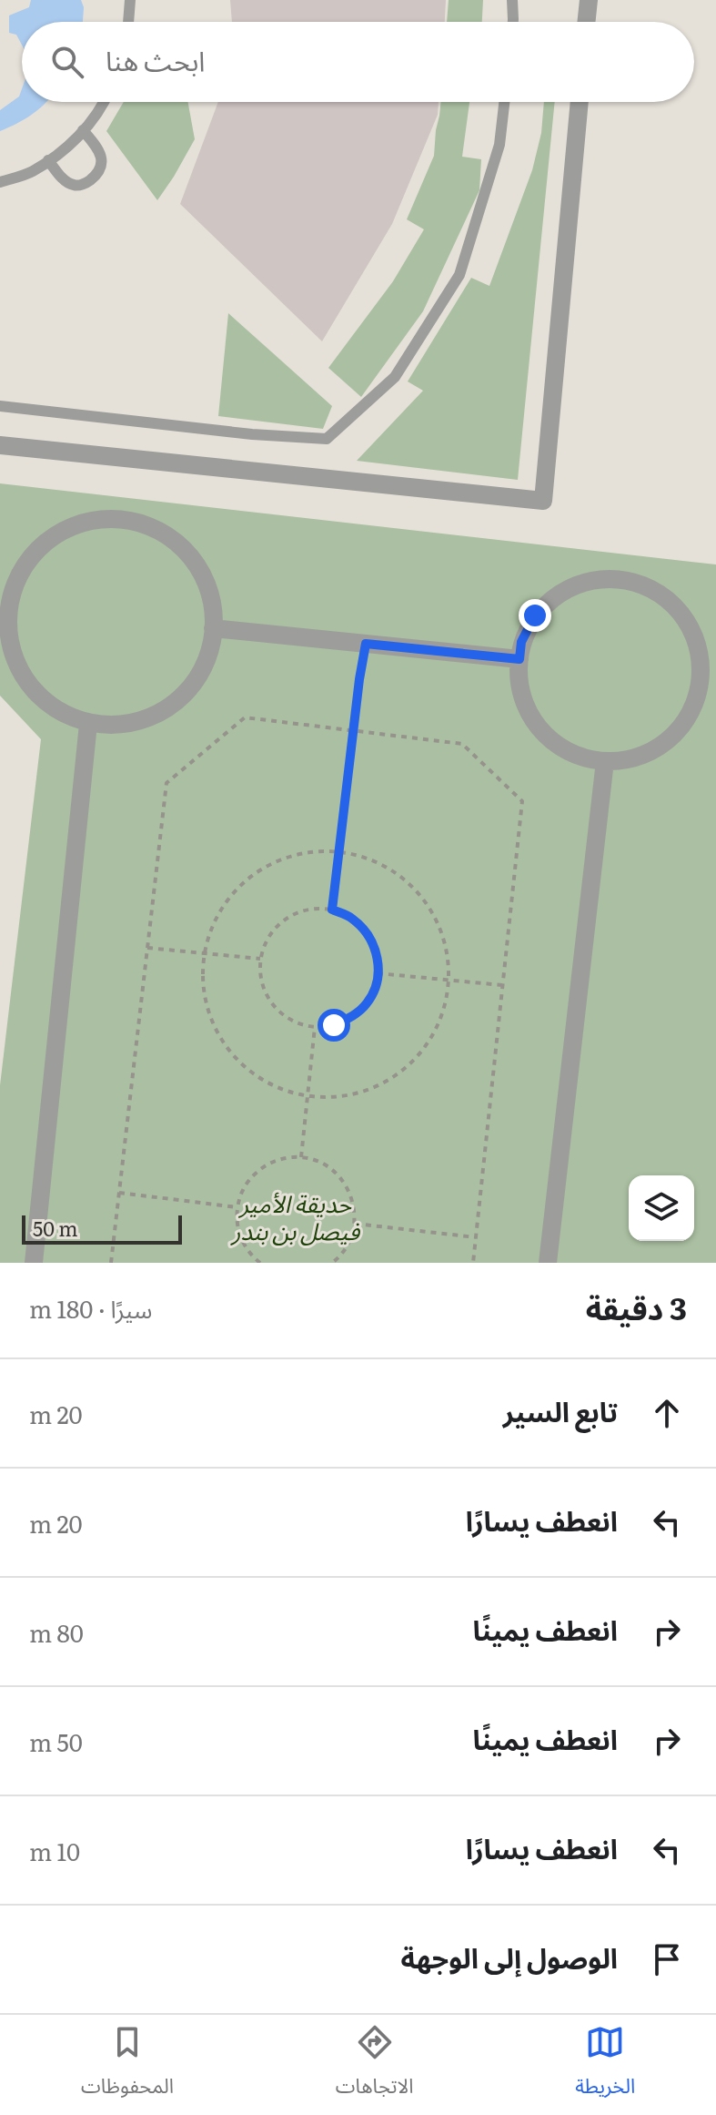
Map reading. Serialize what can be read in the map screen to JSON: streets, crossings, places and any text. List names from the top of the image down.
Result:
{
  "parks": ["حديقة الأمير فيصل بن بندر"],
  "scale_bar": "50 m",
  "page": {
    "search": "ابحث هنا",
    "scale": "50 m",
    "heading": ["3 دقيقة", "سيرًا · 180 m"],
    "list": [
      ["تابع السير", "20 m"],
      ["انعطف يسارًا", "20 m"],
      ["انعطف يمينًا", "80 m"],
      ["انعطف يمينًا", "50 m"],
      ["انعطف يسارًا", "10 m"],
      "الوصول إلى الوجهة"
    ],
    "nav": ["الخريطة", "الاتجاهات", "المحفوظات"]
  }
}
